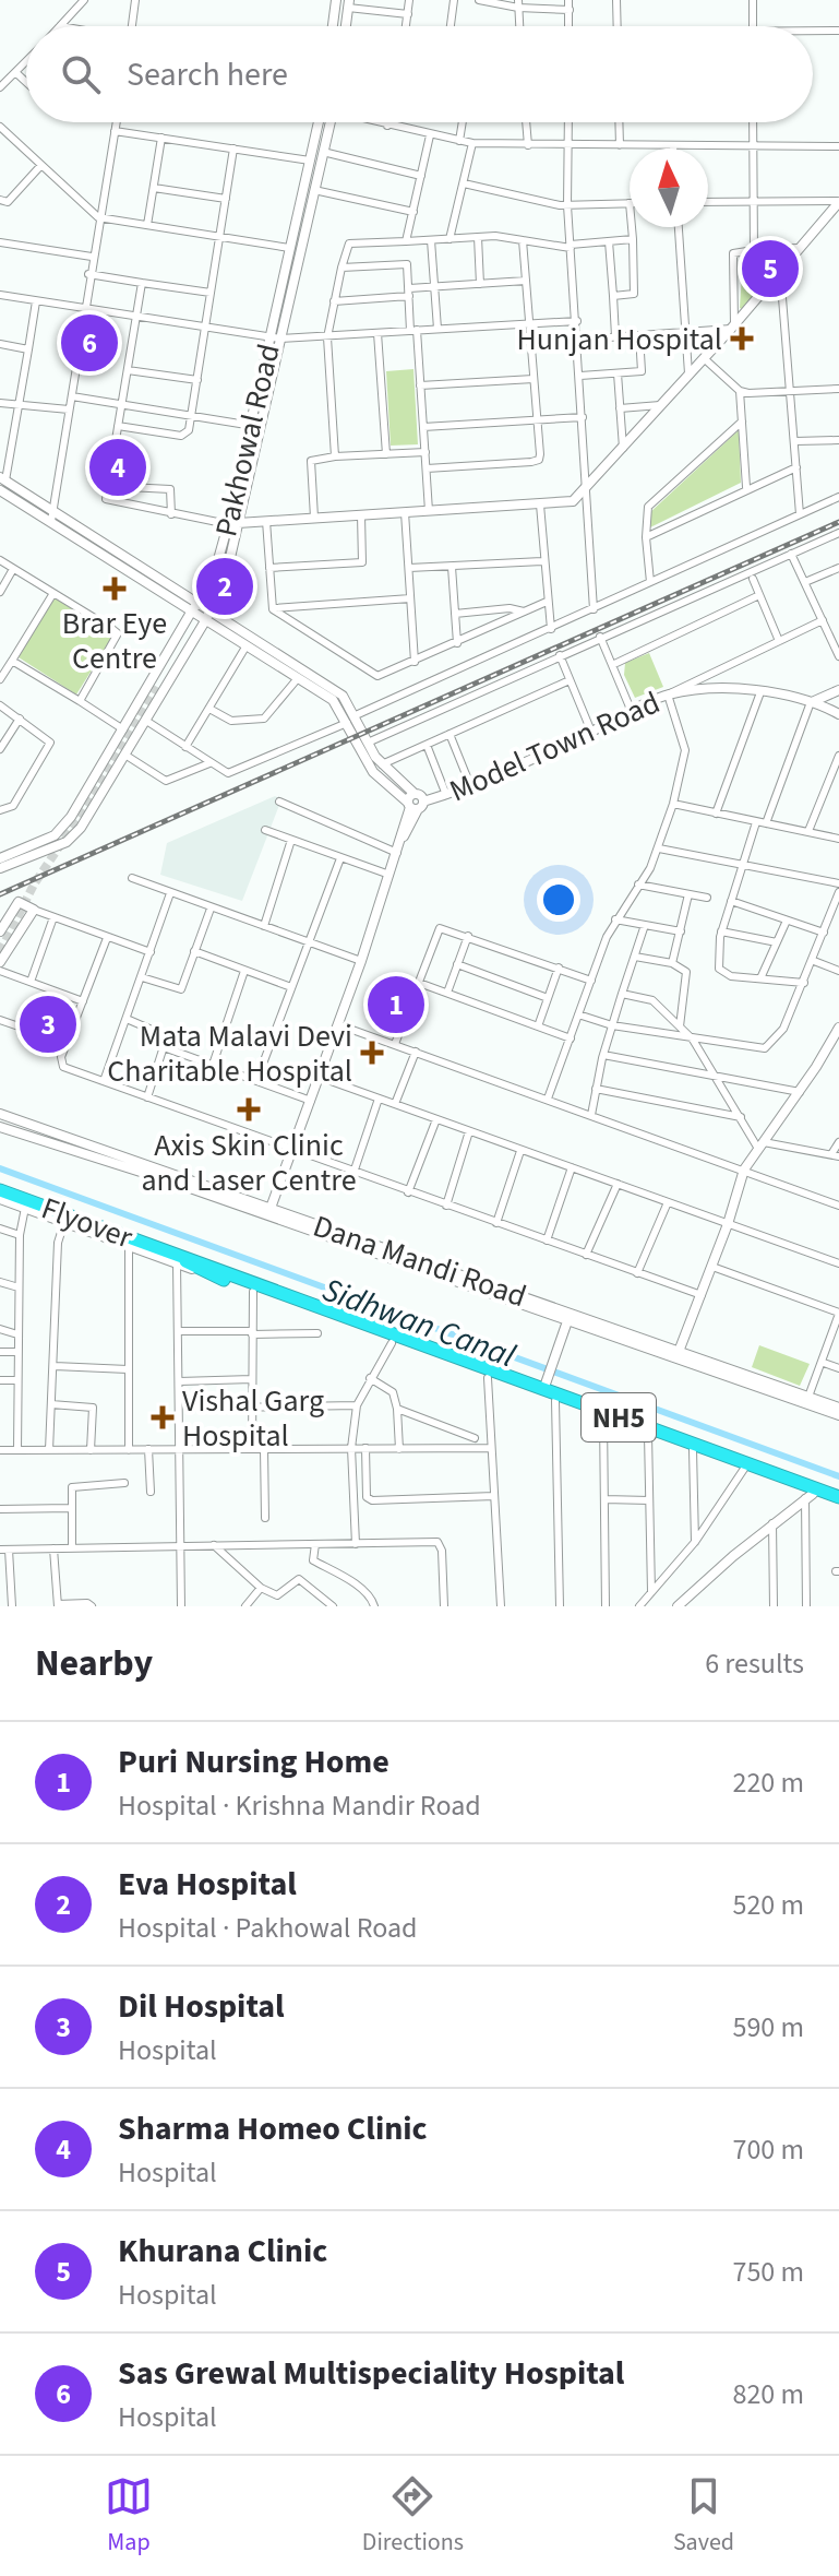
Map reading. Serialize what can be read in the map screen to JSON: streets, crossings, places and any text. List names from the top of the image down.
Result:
{
  "streets": {
    "highway": ["Flyover", "NH5"],
    "street": ["Pakhowal Road", "Model Town Road", "Dana Mandi Road"]
  },
  "crossings": [
    ["Pakhowal Road", "Model Town Road"],
    ["Flyover", "NH5"]
  ],
  "water": ["Sidhwan Canal"],
  "places": {
    "health": [
      "Hunjan Hospital",
      "Brar Eye Centre",
      "Mata Malavi Devi Charitable Hospital",
      "Axis Skin Clinic and Laser Centre",
      "Vishal Garg Hospital"
    ]
  },
  "north": "top",
  "page": {
    "search": "Search here",
    "pins": [
      "5",
      "6",
      "4",
      "2",
      "1",
      "3"
    ],
    "heading": ["Nearby", "6 results"],
    "list": [
      {
        "mark": "1",
        "name": "Puri Nursing Home",
        "note": "Hospital · Krishna Mandir Road",
        "value": "220 m"
      },
      {
        "mark": "2",
        "name": "Eva Hospital",
        "note": "Hospital · Pakhowal Road",
        "value": "520 m"
      },
      {
        "mark": "3",
        "name": "Dil Hospital",
        "note": "Hospital",
        "value": "590 m"
      },
      {
        "mark": "4",
        "name": "Sharma Homeo Clinic",
        "note": "Hospital",
        "value": "700 m"
      },
      {
        "mark": "5",
        "name": "Khurana Clinic",
        "note": "Hospital",
        "value": "750 m"
      },
      {
        "mark": "6",
        "name": "Sas Grewal Multispeciality Hospital",
        "note": "Hospital",
        "value": "820 m"
      }
    ],
    "nav": ["Map", "Directions", "Saved"]
  }
}
